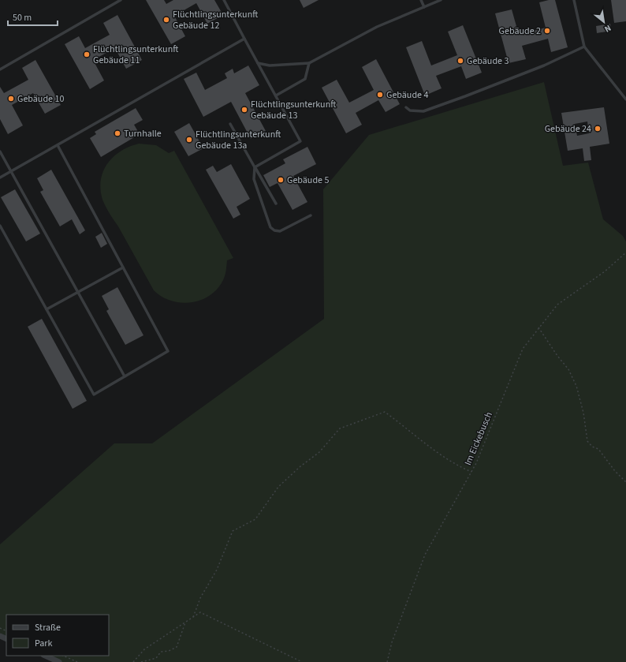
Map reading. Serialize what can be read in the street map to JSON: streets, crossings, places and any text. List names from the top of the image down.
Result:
{
  "streets": {
    "path": ["Im Eickebusch"]
  },
  "places": [
    "Flüchtlingsunterkunft Gebäude 12",
    "Gebäude 2",
    "Flüchtlingsunterkunft Gebäude 11",
    "Gebäude 3",
    "Gebäude 4",
    "Gebäude 10",
    "Flüchtlingsunterkunft Gebäude 13",
    "Gebäude 24",
    "Turnhalle",
    "Flüchtlingsunterkunft Gebäude 13a",
    "Gebäude 5"
  ],
  "legend": ["Straße", "Park"],
  "scale_bar": "50 m",
  "north": "bottom right"
}
